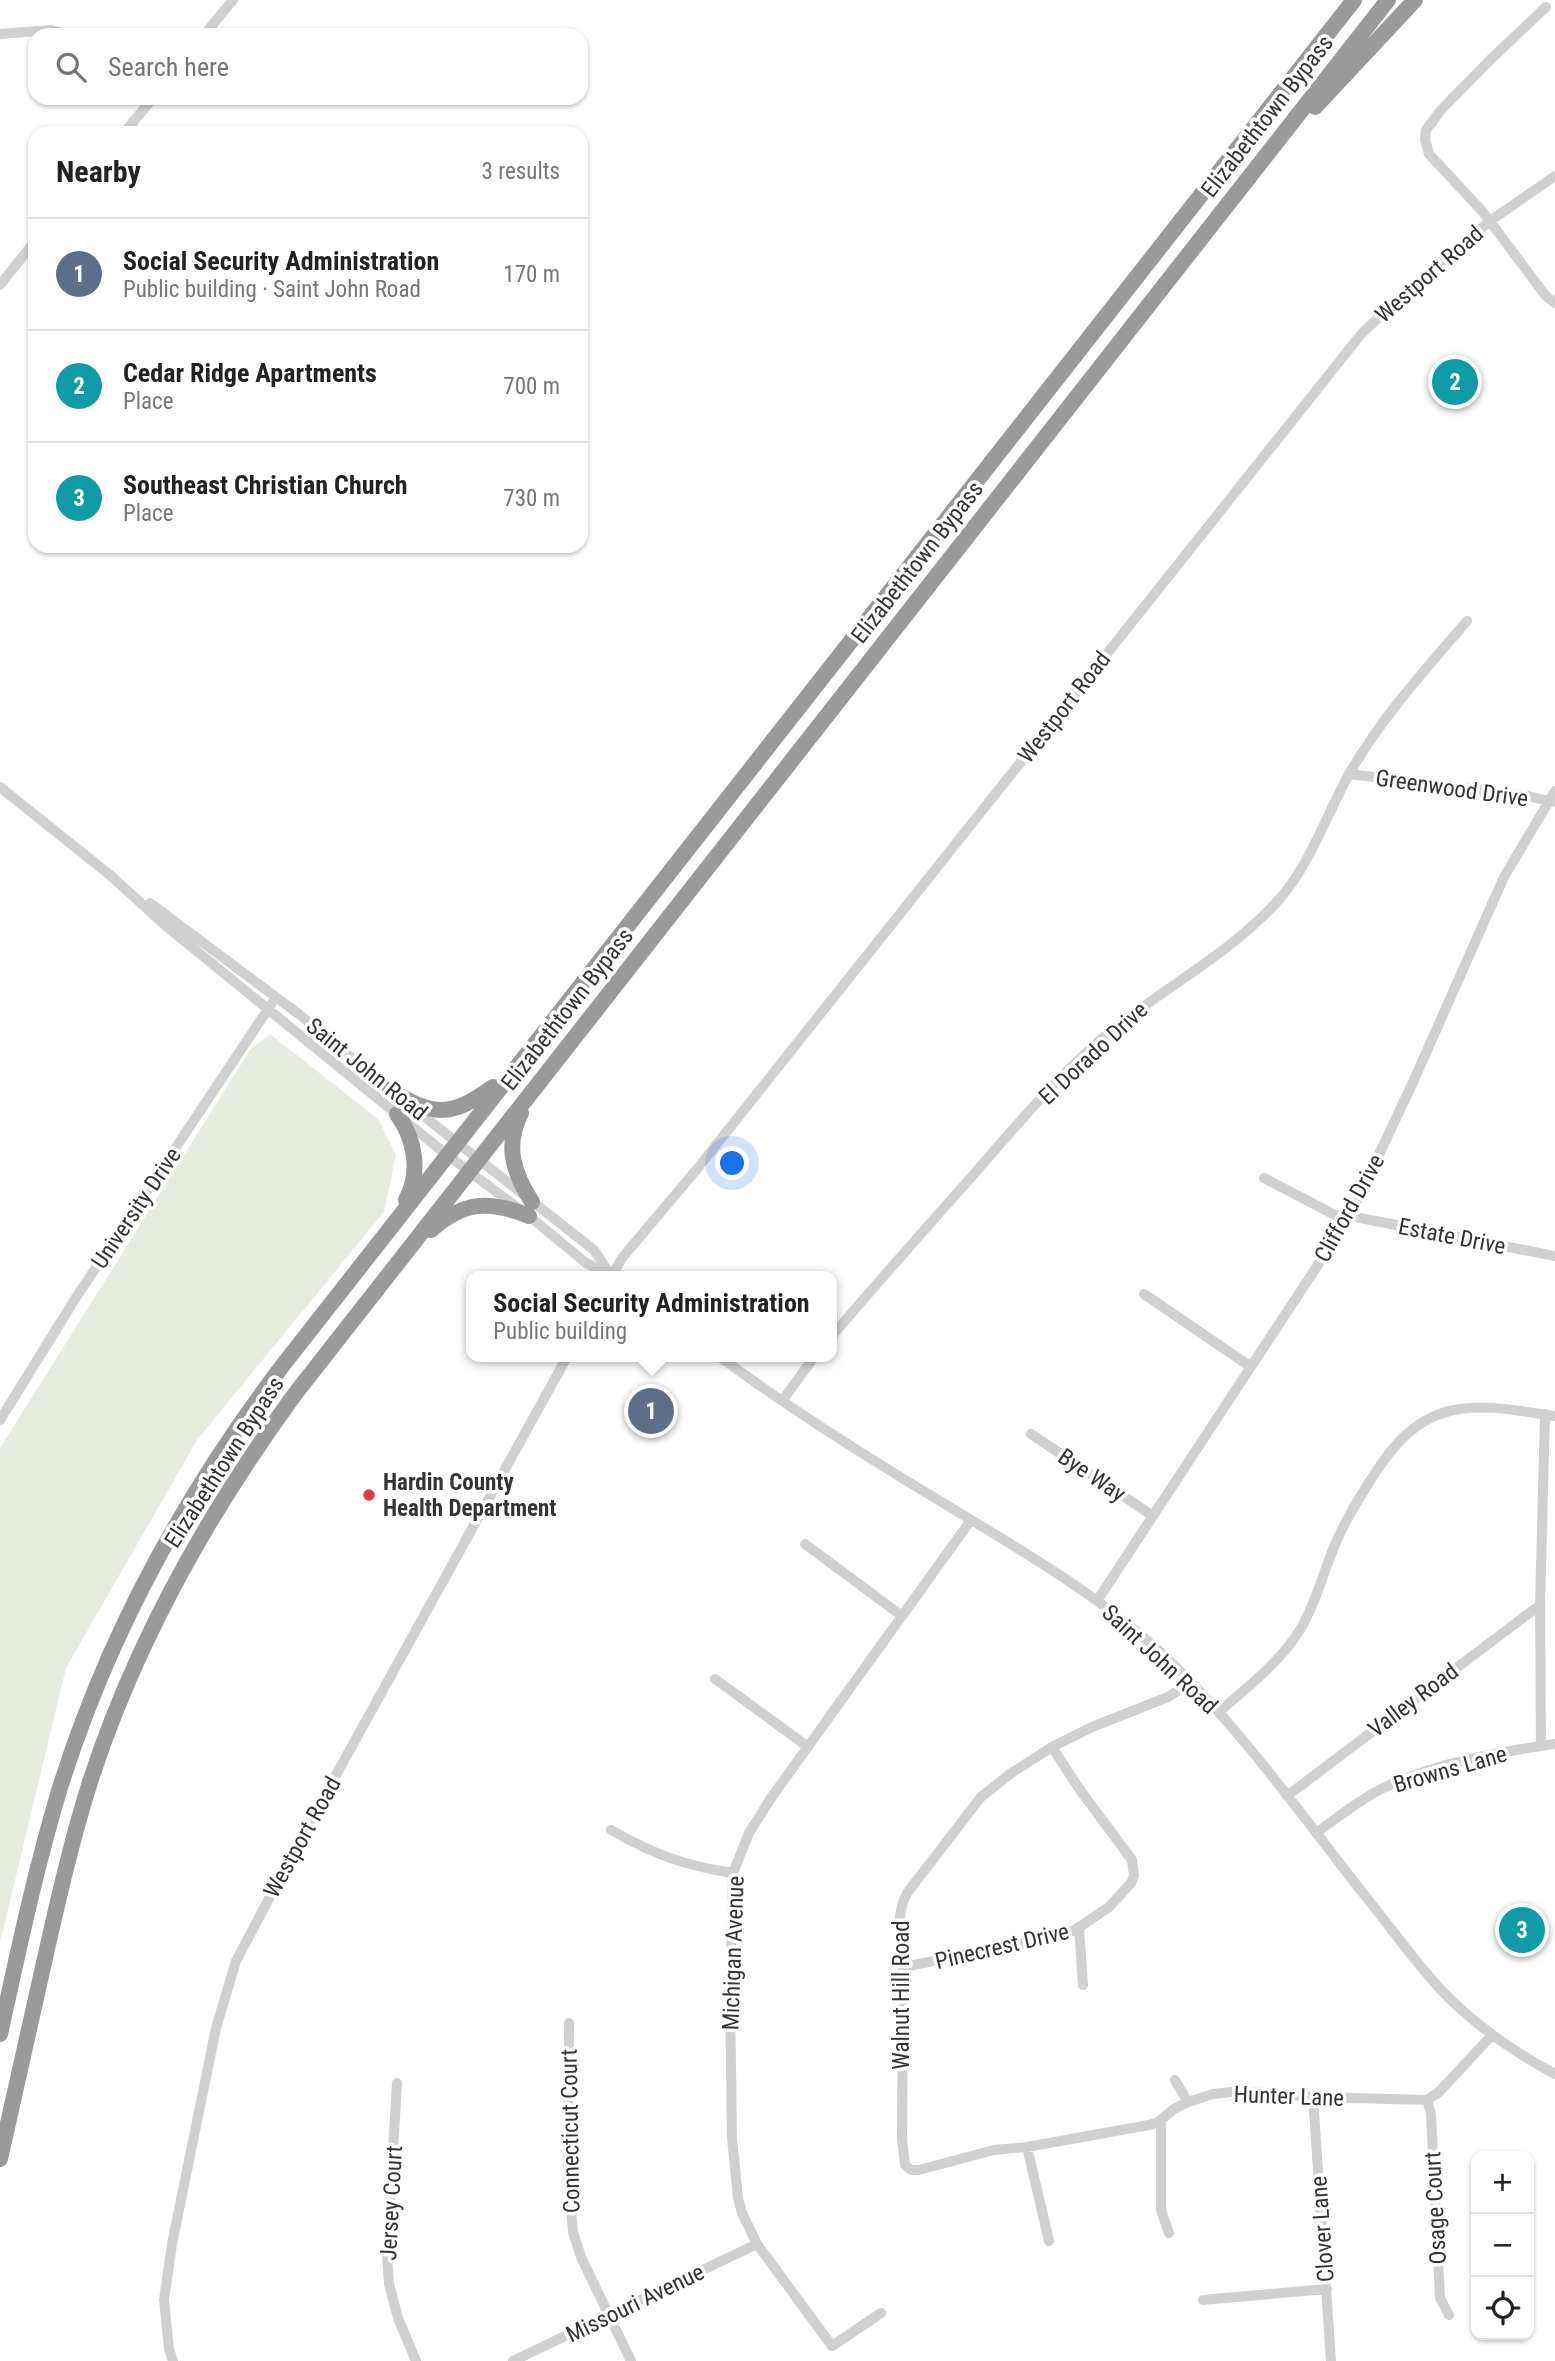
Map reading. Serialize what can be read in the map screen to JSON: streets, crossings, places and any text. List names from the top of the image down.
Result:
{
  "streets": {
    "highway": ["Elizabethtown Bypass"],
    "street": [
      "Westport Road",
      "Greenwood Drive",
      "El Dorado Drive",
      "Saint John Road",
      "University Drive",
      "Clifford Drive",
      "Estate Drive",
      "Bye Way",
      "Valley Road",
      "Browns Lane",
      "Pinecrest Drive",
      "Michigan Avenue",
      "Walnut Hill Road",
      "Hunter Lane",
      "Connecticut Court",
      "Jersey Court",
      "Osage Court",
      "Clover Lane",
      "Missouri Avenue"
    ]
  },
  "crossings": [
    ["Elizabethtown Bypass", "Saint John Road"],
    ["Greenwood Drive", "El Dorado Drive"],
    ["Greenwood Drive", "Clifford Drive"],
    ["Saint John Road", "University Drive"],
    ["Saint John Road", "Clifford Drive"],
    ["Saint John Road", "Valley Road"],
    ["Saint John Road", "Browns Lane"],
    ["Saint John Road", "Michigan Avenue"],
    ["Saint John Road", "Walnut Hill Road"],
    ["Clifford Drive", "Estate Drive"],
    ["Clifford Drive", "Bye Way"],
    ["Pinecrest Drive", "Walnut Hill Road"],
    ["Michigan Avenue", "Missouri Avenue"],
    ["Walnut Hill Road", "Hunter Lane"],
    ["Hunter Lane", "Osage Court"],
    ["Hunter Lane", "Clover Lane"],
    ["Connecticut Court", "Missouri Avenue"]
  ],
  "places": ["Hardin County Health Department"],
  "page": {
    "search": "Search here",
    "heading": ["Nearby", "3 results"],
    "list": [
      {
        "mark": "1",
        "name": "Social Security Administration",
        "note": "Public building · Saint John Road",
        "value": "170 m"
      },
      {
        "mark": "2",
        "name": "Cedar Ridge Apartments",
        "note": "Place",
        "value": "700 m"
      },
      {
        "mark": "3",
        "name": "Southeast Christian Church",
        "note": "Place",
        "value": "730 m"
      }
    ],
    "pins": ["2", "1", "3"],
    "popup": ["Social Security Administration", "Public building"],
    "map_buttons": ["+", "−"]
  }
}
